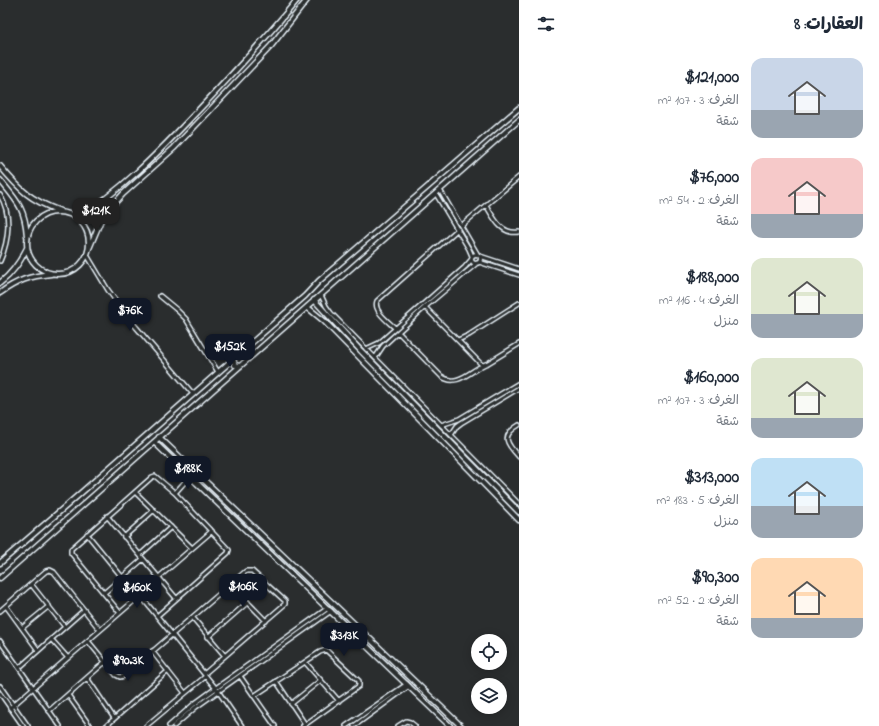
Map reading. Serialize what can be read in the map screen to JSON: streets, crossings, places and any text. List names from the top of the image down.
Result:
{
  "page": {
    "heading": "العقارات: 8",
    "list": [
      {
        "name": "$121,000",
        "note": "الغرف: 3 · 107 m² · شقة"
      },
      {
        "name": "$76,000",
        "note": "الغرف: 2 · 54 m² · شقة"
      },
      {
        "name": "$188,000",
        "note": "الغرف: 4 · 116 m² · منزل"
      },
      {
        "name": "$160,000",
        "note": "الغرف: 3 · 107 m² · شقة"
      },
      {
        "name": "$313,000",
        "note": "الغرف: 5 · 183 m² · منزل"
      },
      {
        "name": "$90,300",
        "note": "الغرف: 2 · 52 m² · شقة"
      }
    ],
    "price": [
      "$121K",
      "$76K",
      "$152K",
      "$188K",
      "$106K",
      "$160K",
      "$313K",
      "$90.3K"
    ]
  }
}
